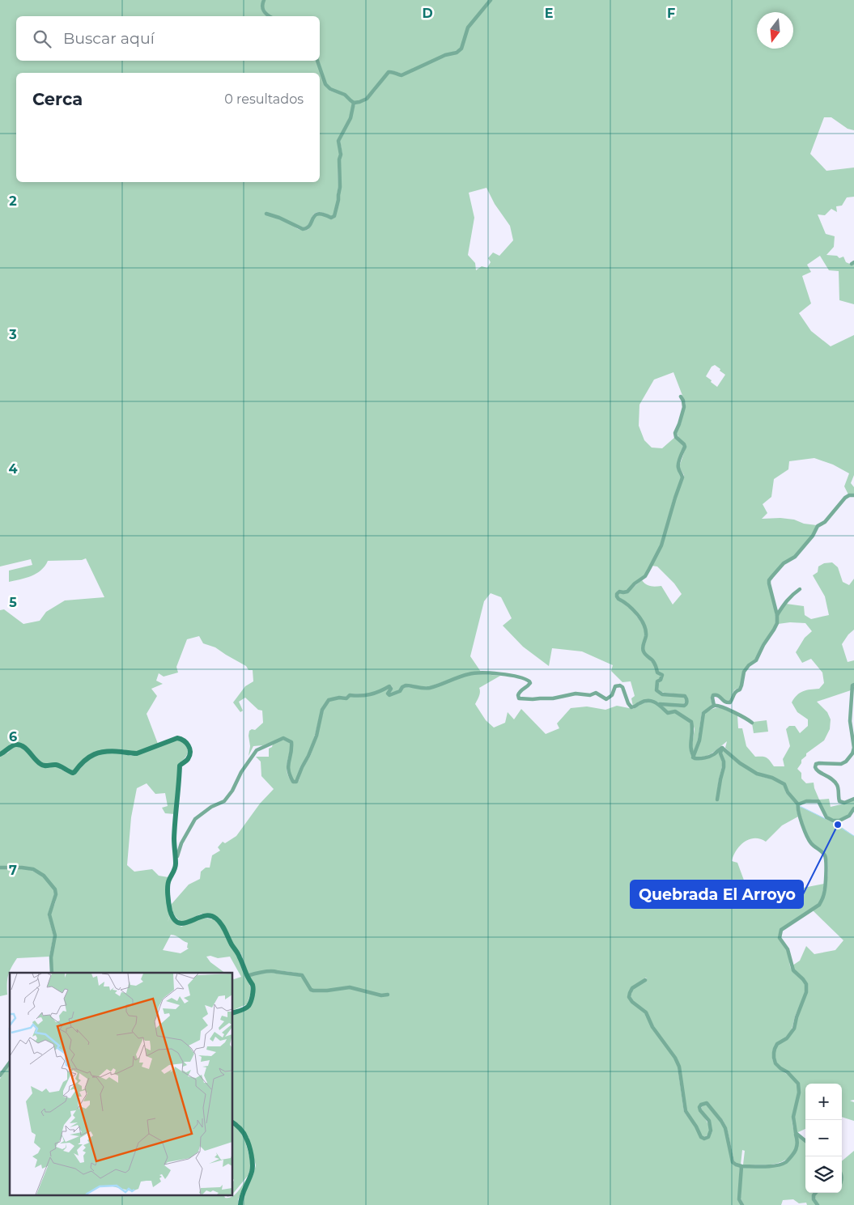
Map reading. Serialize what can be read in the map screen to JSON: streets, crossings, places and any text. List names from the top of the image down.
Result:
{
  "places": ["Quebrada El Arroyo"],
  "north": "bottom",
  "page": {
    "search": "Buscar aquí",
    "heading": ["Cerca", "0 resultados"],
    "map_buttons": ["+", "−"]
  },
  "grid": {
    "columns": ["D", "E", "F"],
    "rows": [
      "2",
      "3",
      "4",
      "5",
      "6",
      "7"
    ]
  }
}
